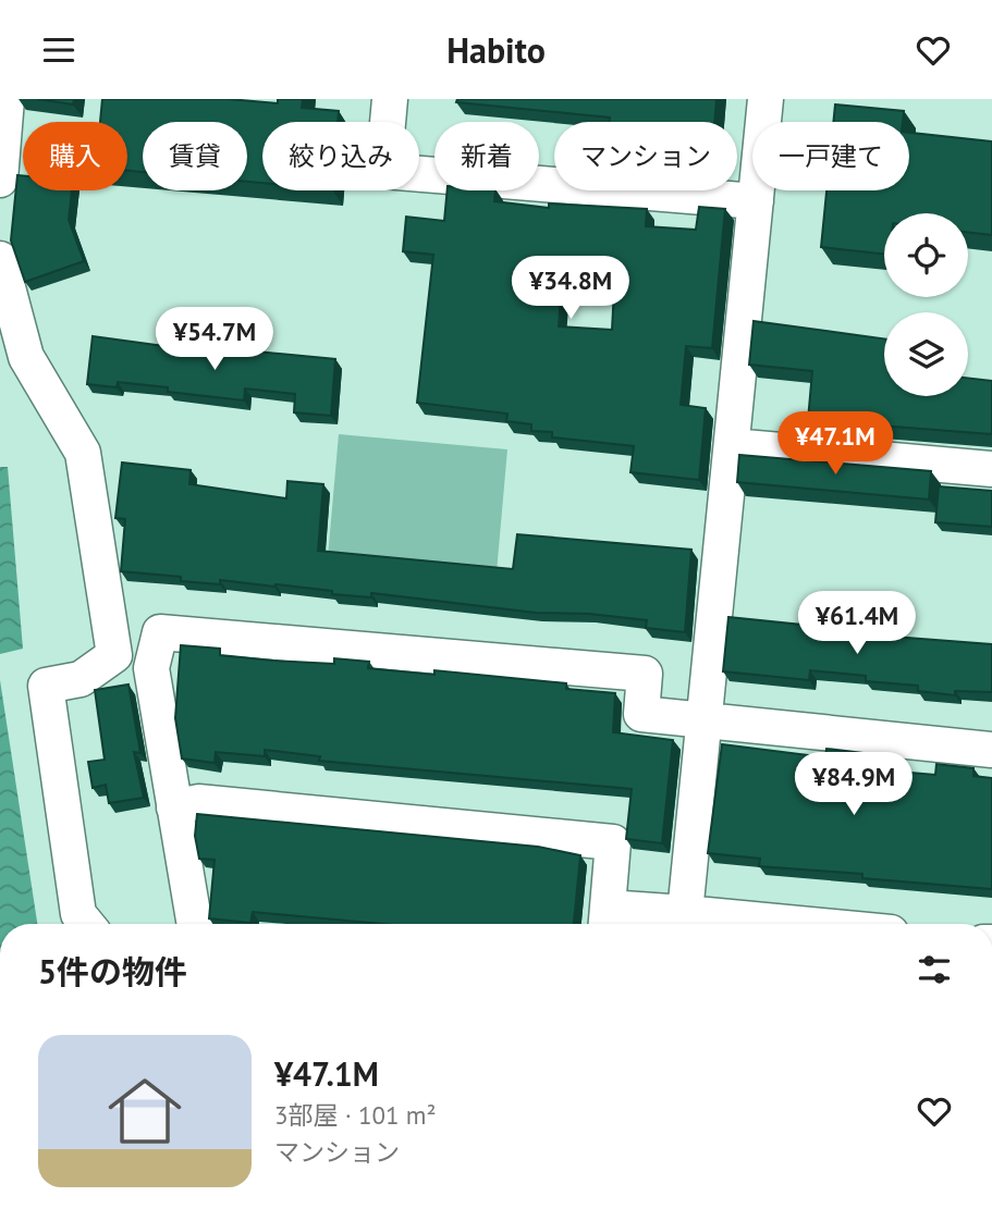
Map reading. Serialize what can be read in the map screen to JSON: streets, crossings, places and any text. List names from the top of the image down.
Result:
{
  "page": {
    "header": "Habito",
    "chip": [
      "購入",
      "賃貸",
      "絞り込み",
      "新着",
      "マンション",
      "一戸建て"
    ],
    "price": [
      "¥34.8M",
      "¥54.7M",
      "¥47.1M",
      "¥61.4M",
      "¥84.9M"
    ],
    "heading": "5件の物件",
    "list": [
      {
        "name": "¥47.1M",
        "note": "3部屋 · 101 m² · マンション"
      }
    ]
  }
}
